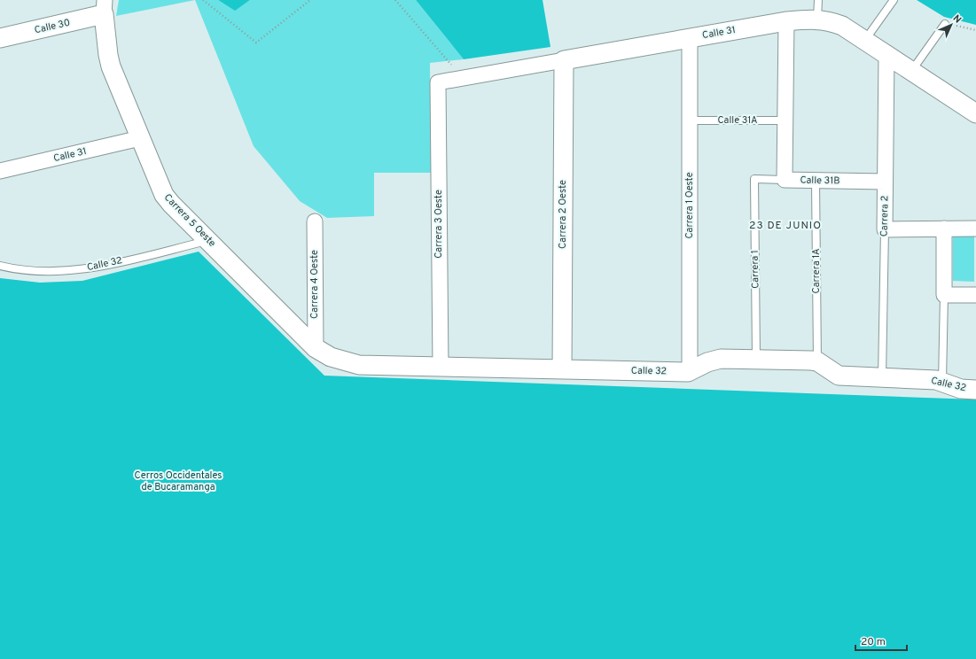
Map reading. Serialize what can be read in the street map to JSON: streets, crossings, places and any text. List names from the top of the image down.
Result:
{
  "streets": {
    "street": [
      "Calle 30",
      "Calle 31",
      "Calle 31B",
      "Carrera 1 Oeste",
      "Carrera 2 Oeste",
      "Carrera 2",
      "Carrera 5 Oeste",
      "Carrera 3 Oeste",
      "Calle 32",
      "Carrera 4 Oeste"
    ],
    "lane": ["Calle 31A", "Carrera 1", "Carrera 1A"]
  },
  "crossings": [
    ["Calle 30", "Carrera 5 Oeste"],
    ["Calle 31", "Carrera 1 Oeste"],
    ["Calle 31", "Carrera 2 Oeste"],
    ["Calle 31", "Carrera 2"],
    ["Calle 31", "Carrera 5 Oeste"],
    ["Calle 31", "Carrera 3 Oeste"],
    ["Calle 31A", "Carrera 1 Oeste"],
    ["Calle 31B", "Carrera 2"],
    ["Calle 31B", "Carrera 1"],
    ["Calle 31B", "Carrera 1A"],
    ["Carrera 1 Oeste", "Calle 32"],
    ["Carrera 2 Oeste", "Calle 32"],
    ["Carrera 2", "Calle 32"],
    ["Carrera 5 Oeste", "Calle 32"],
    ["Carrera 5 Oeste", "Carrera 4 Oeste"],
    ["Carrera 3 Oeste", "Calle 32"],
    ["Calle 32", "Carrera 1A"],
    ["Calle 32", "Carrera 4 Oeste"]
  ],
  "districts": ["23 DE JUNIO"],
  "parks": ["Cerros Occidentales de Bucaramanga"],
  "scale_bar": "20 m",
  "north": "top right"
}
